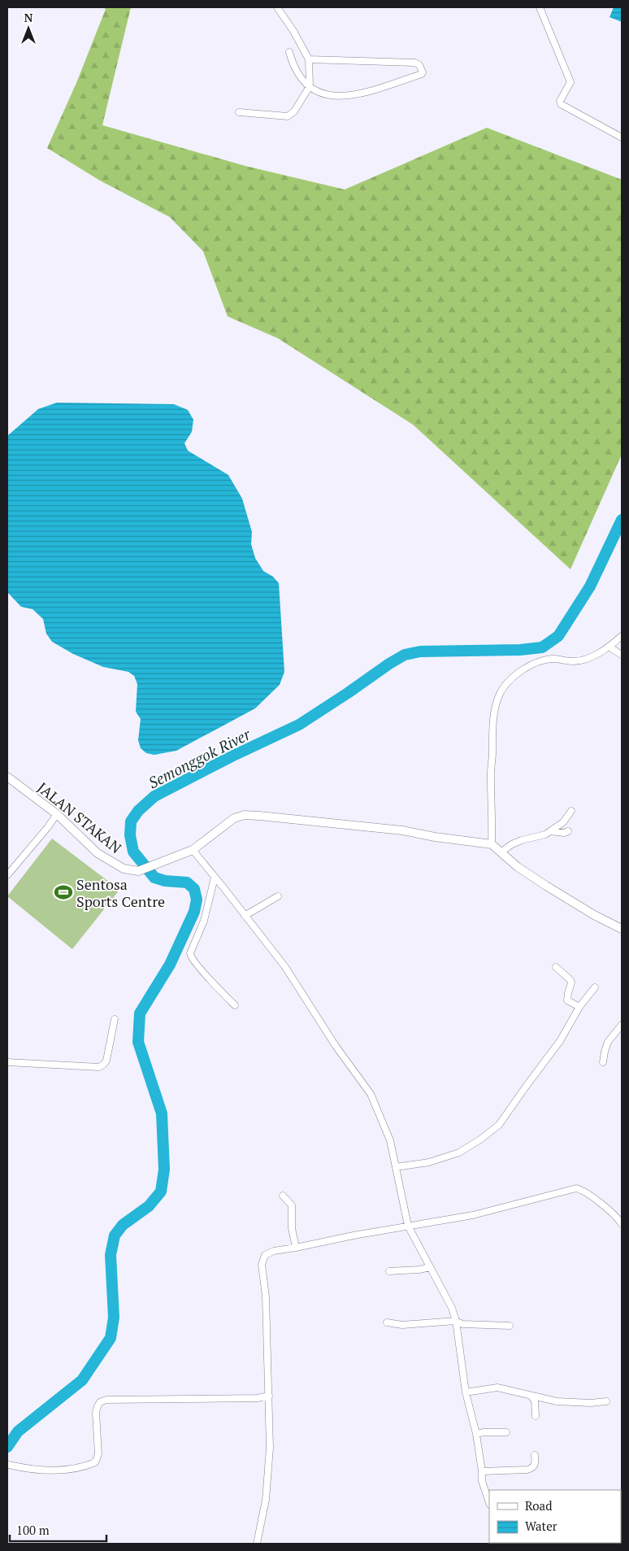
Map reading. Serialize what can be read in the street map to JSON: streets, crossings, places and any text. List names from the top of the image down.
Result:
{
  "streets": {
    "main road": ["JALAN STAKAN"]
  },
  "water": ["Semonggok River"],
  "places": {
    "sports": ["Sentosa Sports Centre"]
  },
  "legend": ["Road", "Water"],
  "scale_bar": "100 m",
  "north": "top"
}
